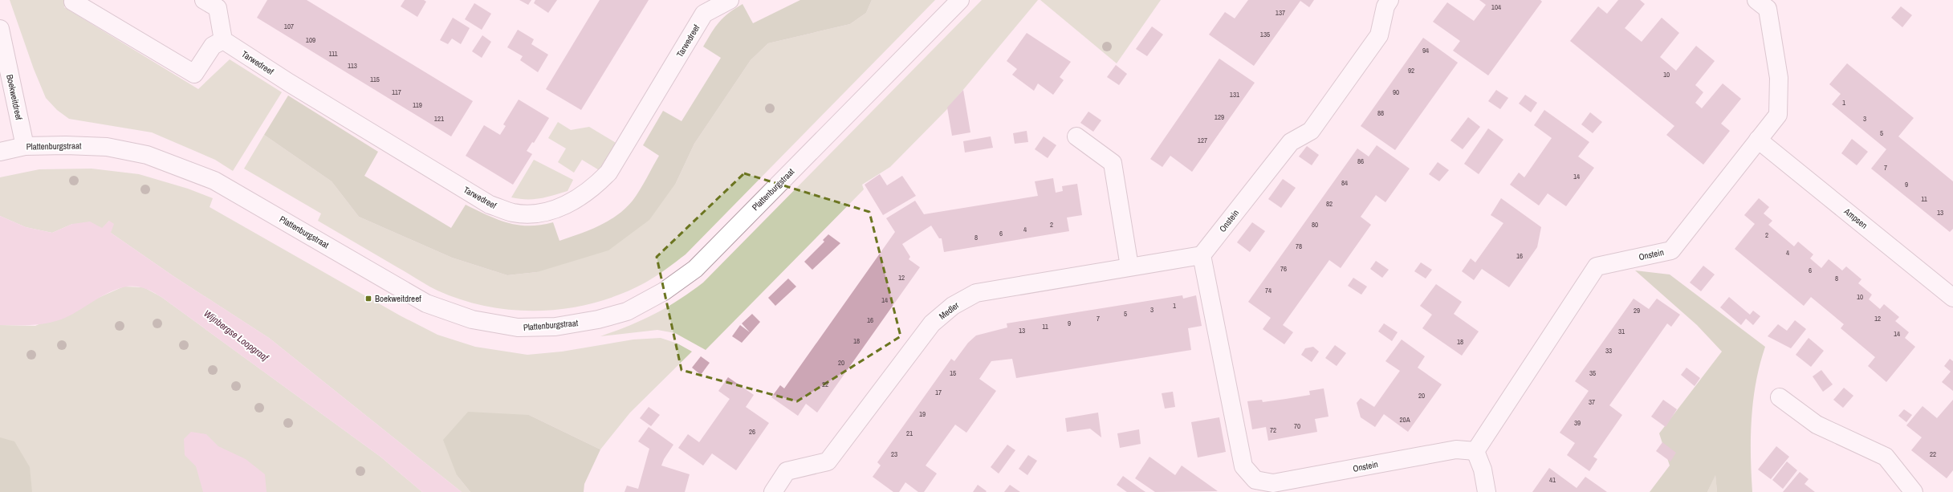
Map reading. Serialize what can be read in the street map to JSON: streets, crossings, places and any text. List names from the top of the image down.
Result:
{
  "streets": {
    "street": [
      "Tarwedreef",
      "Boekweitdreef",
      "Plattenburgstraat",
      "Ampsen",
      "Onstein",
      "Medler"
    ]
  },
  "crossings": [
    ["Boekweitdreef", "Plattenburgstraat"],
    ["Ampsen", "Onstein"],
    ["Onstein", "Medler"]
  ],
  "water": ["Wijnbergse Loopgraaf"],
  "places": {
    "transit": ["Boekweitdreef"]
  },
  "house_numbers": [
    "104",
    "137",
    "107",
    "135",
    "109",
    "94",
    "111",
    "113",
    "92",
    "10",
    "115",
    "117",
    "90",
    "131",
    "1",
    "119",
    "88",
    "129",
    "121",
    "3",
    "5",
    "127",
    "86",
    "7",
    "14",
    "84",
    "9",
    "11",
    "82",
    "13",
    "2",
    "80",
    "4",
    "6",
    "2",
    "8",
    "78",
    "4",
    "16",
    "76",
    "6",
    "12",
    "8",
    "74",
    "10",
    "14",
    "1",
    "3",
    "29",
    "5",
    "7",
    "12",
    "16",
    "9",
    "11",
    "13",
    "31",
    "14",
    "18",
    "18",
    "33",
    "20",
    "15",
    "35",
    "22",
    "17",
    "20",
    "37",
    "19",
    "20A",
    "39",
    "70",
    "72",
    "26",
    "21",
    "23",
    "22",
    "41"
  ]
}
